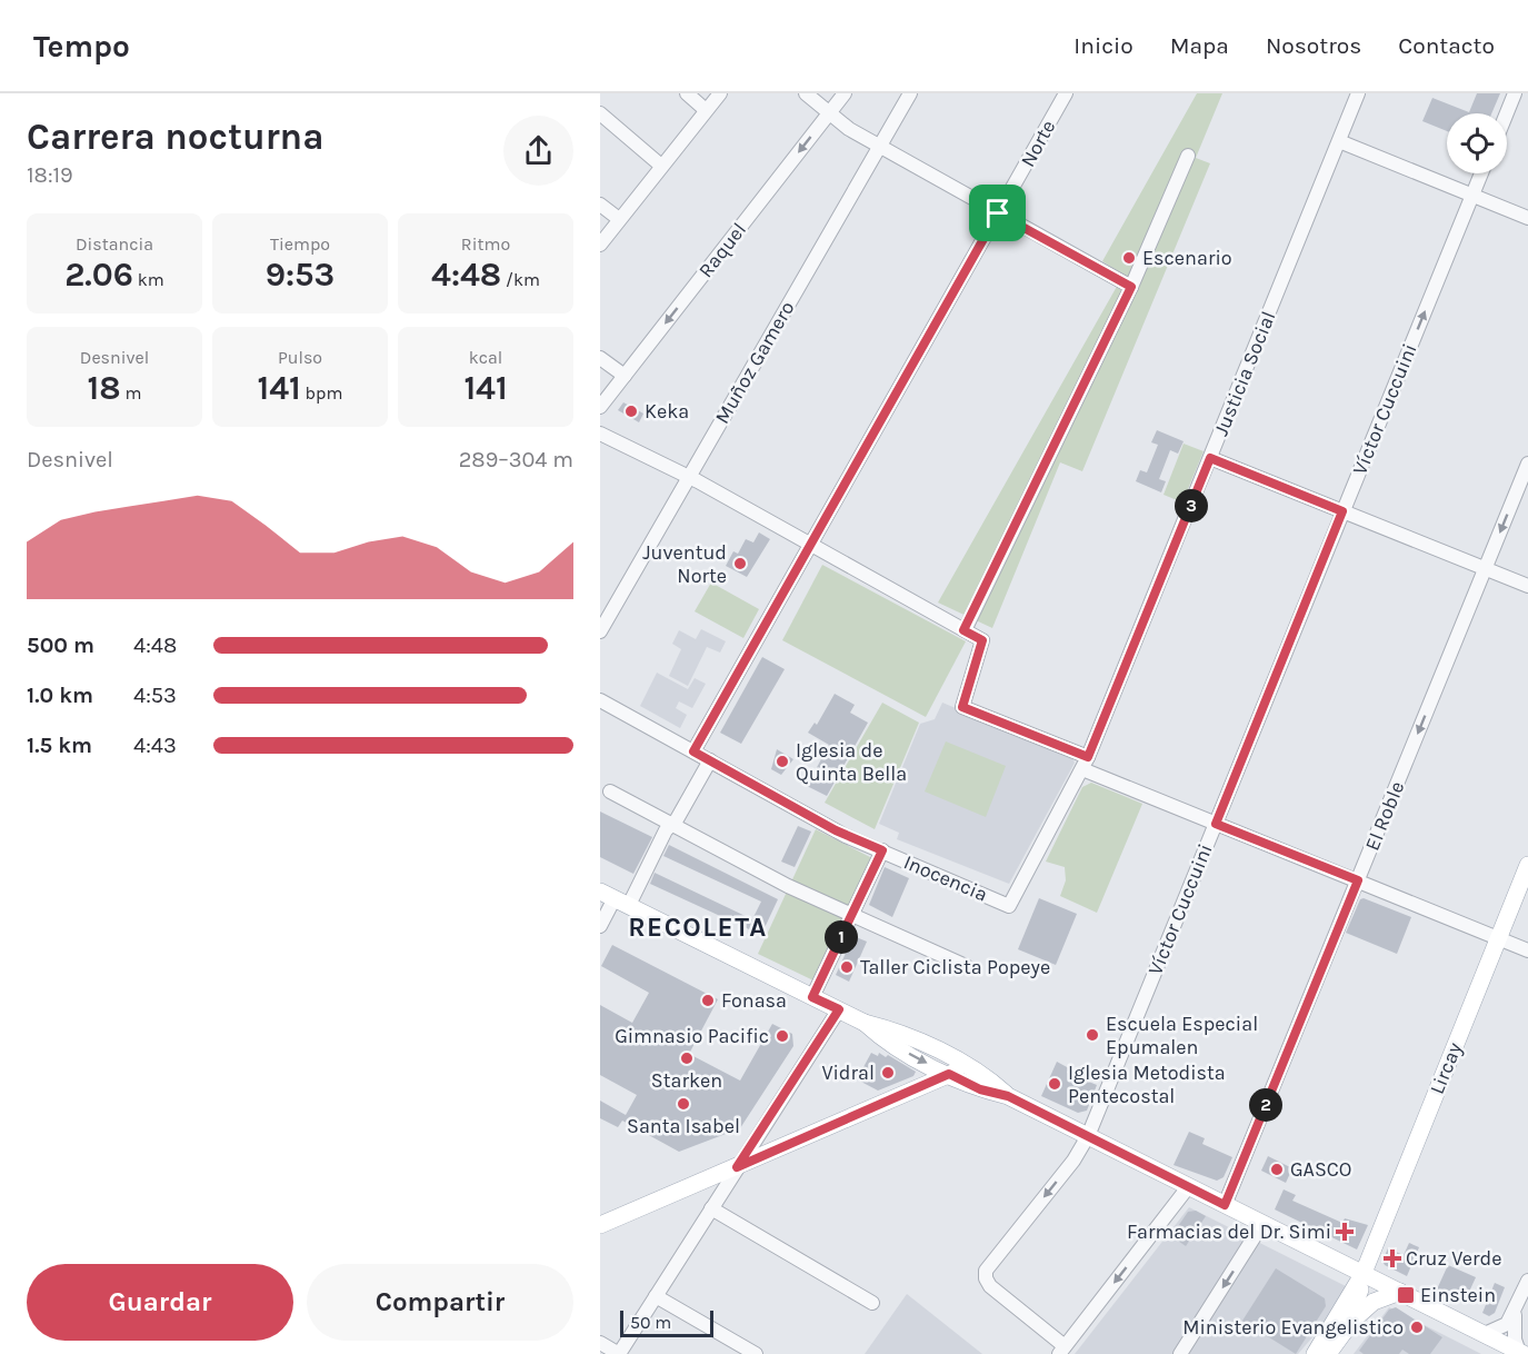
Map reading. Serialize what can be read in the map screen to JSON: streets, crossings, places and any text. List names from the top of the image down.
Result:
{
  "streets": {
    "main road": ["Lircay"],
    "street": [
      "Norte",
      "Raquel",
      "Muñoz Gamero",
      "Justicia Social",
      "Víctor Cuccuini",
      "El Roble",
      "Inocencia"
    ]
  },
  "crossings": [
    ["Norte", "Inocencia"],
    ["Justicia Social", "Inocencia"]
  ],
  "one_way": ["El Roble"],
  "districts": ["RECOLETA"],
  "places": {
    "other": [
      "Escenario",
      "Keka",
      "Juventud Norte",
      "Iglesia de Quinta Bella",
      "Taller Ciclista Popeye",
      "Fonasa",
      "Escuela Especial Epumalen",
      "Gimnasio Pacific",
      "Starken",
      "Vidral",
      "Iglesia Metodista Pentecostal",
      "Santa Isabel",
      "GASCO",
      "Ministerio Evangelistico"
    ],
    "health": ["Farmacias del Dr. Simi", "Cruz Verde"],
    "transit": ["Einstein"]
  },
  "scale_bar": "50 m",
  "page": {
    "header": "Tempo",
    "nav": [
      "Inicio",
      "Mapa",
      "Nosotros",
      "Contacto"
    ],
    "heading": ["Carrera nocturna", "18:19"],
    "stats": [
      ["Distancia", "2.06 km"],
      ["Tiempo", "9:53"],
      ["Ritmo", "4:48 /km"],
      ["Desnivel", "18 m"],
      ["Pulso", "141 bpm"],
      ["kcal", "141"]
    ],
    "chart": ["Desnivel", "289–304 m"],
    "pins": ["3", "1", "2"],
    "list": [
      {
        "name": "500 m",
        "note": "4:48"
      },
      {
        "name": "1.0 km",
        "note": "4:53"
      },
      {
        "name": "1.5 km",
        "note": "4:43"
      }
    ],
    "buttons": ["Guardar", "Compartir"],
    "scale": "50 m"
  }
}
